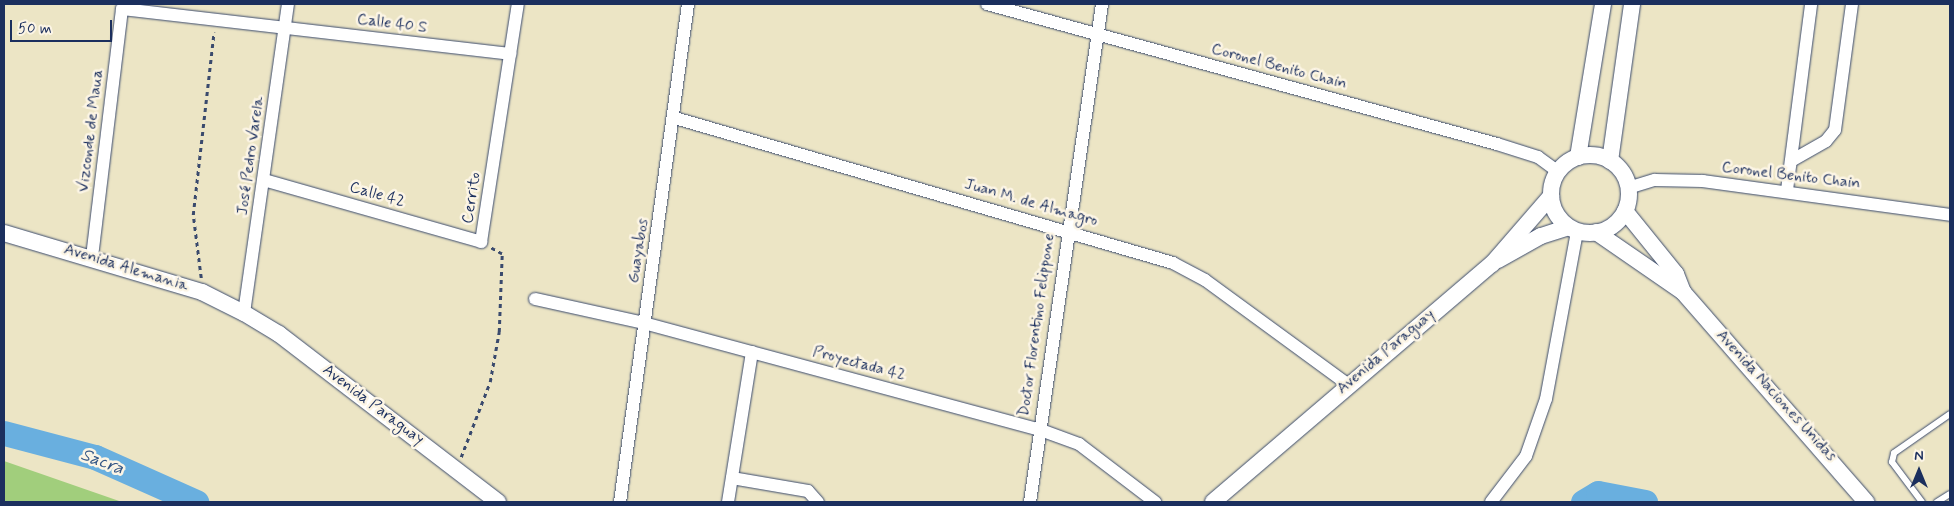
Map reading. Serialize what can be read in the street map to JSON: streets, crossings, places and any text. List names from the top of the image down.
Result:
{
  "streets": {
    "street": [
      "Calle 40 S",
      "Coronel Benito Chain",
      "Vizconde de Maua",
      "José Pedro Varela",
      "Calle 42",
      "Cerrito",
      "Juan M. de Almagro",
      "Guayabos",
      "Avenida Alemania",
      "Doctor Florentino Felippone",
      "Avenida Paraguay",
      "Proyectada 42",
      "Avenida Naciones Unidas"
    ]
  },
  "crossings": [
    ["Calle 40 S", "Vizconde de Maua"],
    ["Calle 40 S", "José Pedro Varela"],
    ["Calle 40 S", "Cerrito"],
    ["Coronel Benito Chain", "Doctor Florentino Felippone"],
    ["Coronel Benito Chain", "Avenida Paraguay"],
    ["Vizconde de Maua", "Avenida Alemania"],
    ["José Pedro Varela", "Calle 42"],
    ["José Pedro Varela", "Avenida Alemania"],
    ["José Pedro Varela", "Avenida Paraguay"],
    ["Calle 42", "Cerrito"],
    ["Cerrito", "Avenida Paraguay"],
    ["Juan M. de Almagro", "Guayabos"],
    ["Juan M. de Almagro", "Doctor Florentino Felippone"],
    ["Juan M. de Almagro", "Avenida Paraguay"],
    ["Guayabos", "Proyectada 42"],
    ["Avenida Alemania", "Avenida Paraguay"],
    ["Doctor Florentino Felippone", "Proyectada 42"]
  ],
  "water": ["Sacra"],
  "scale_bar": "50 m",
  "north": "top"
}
